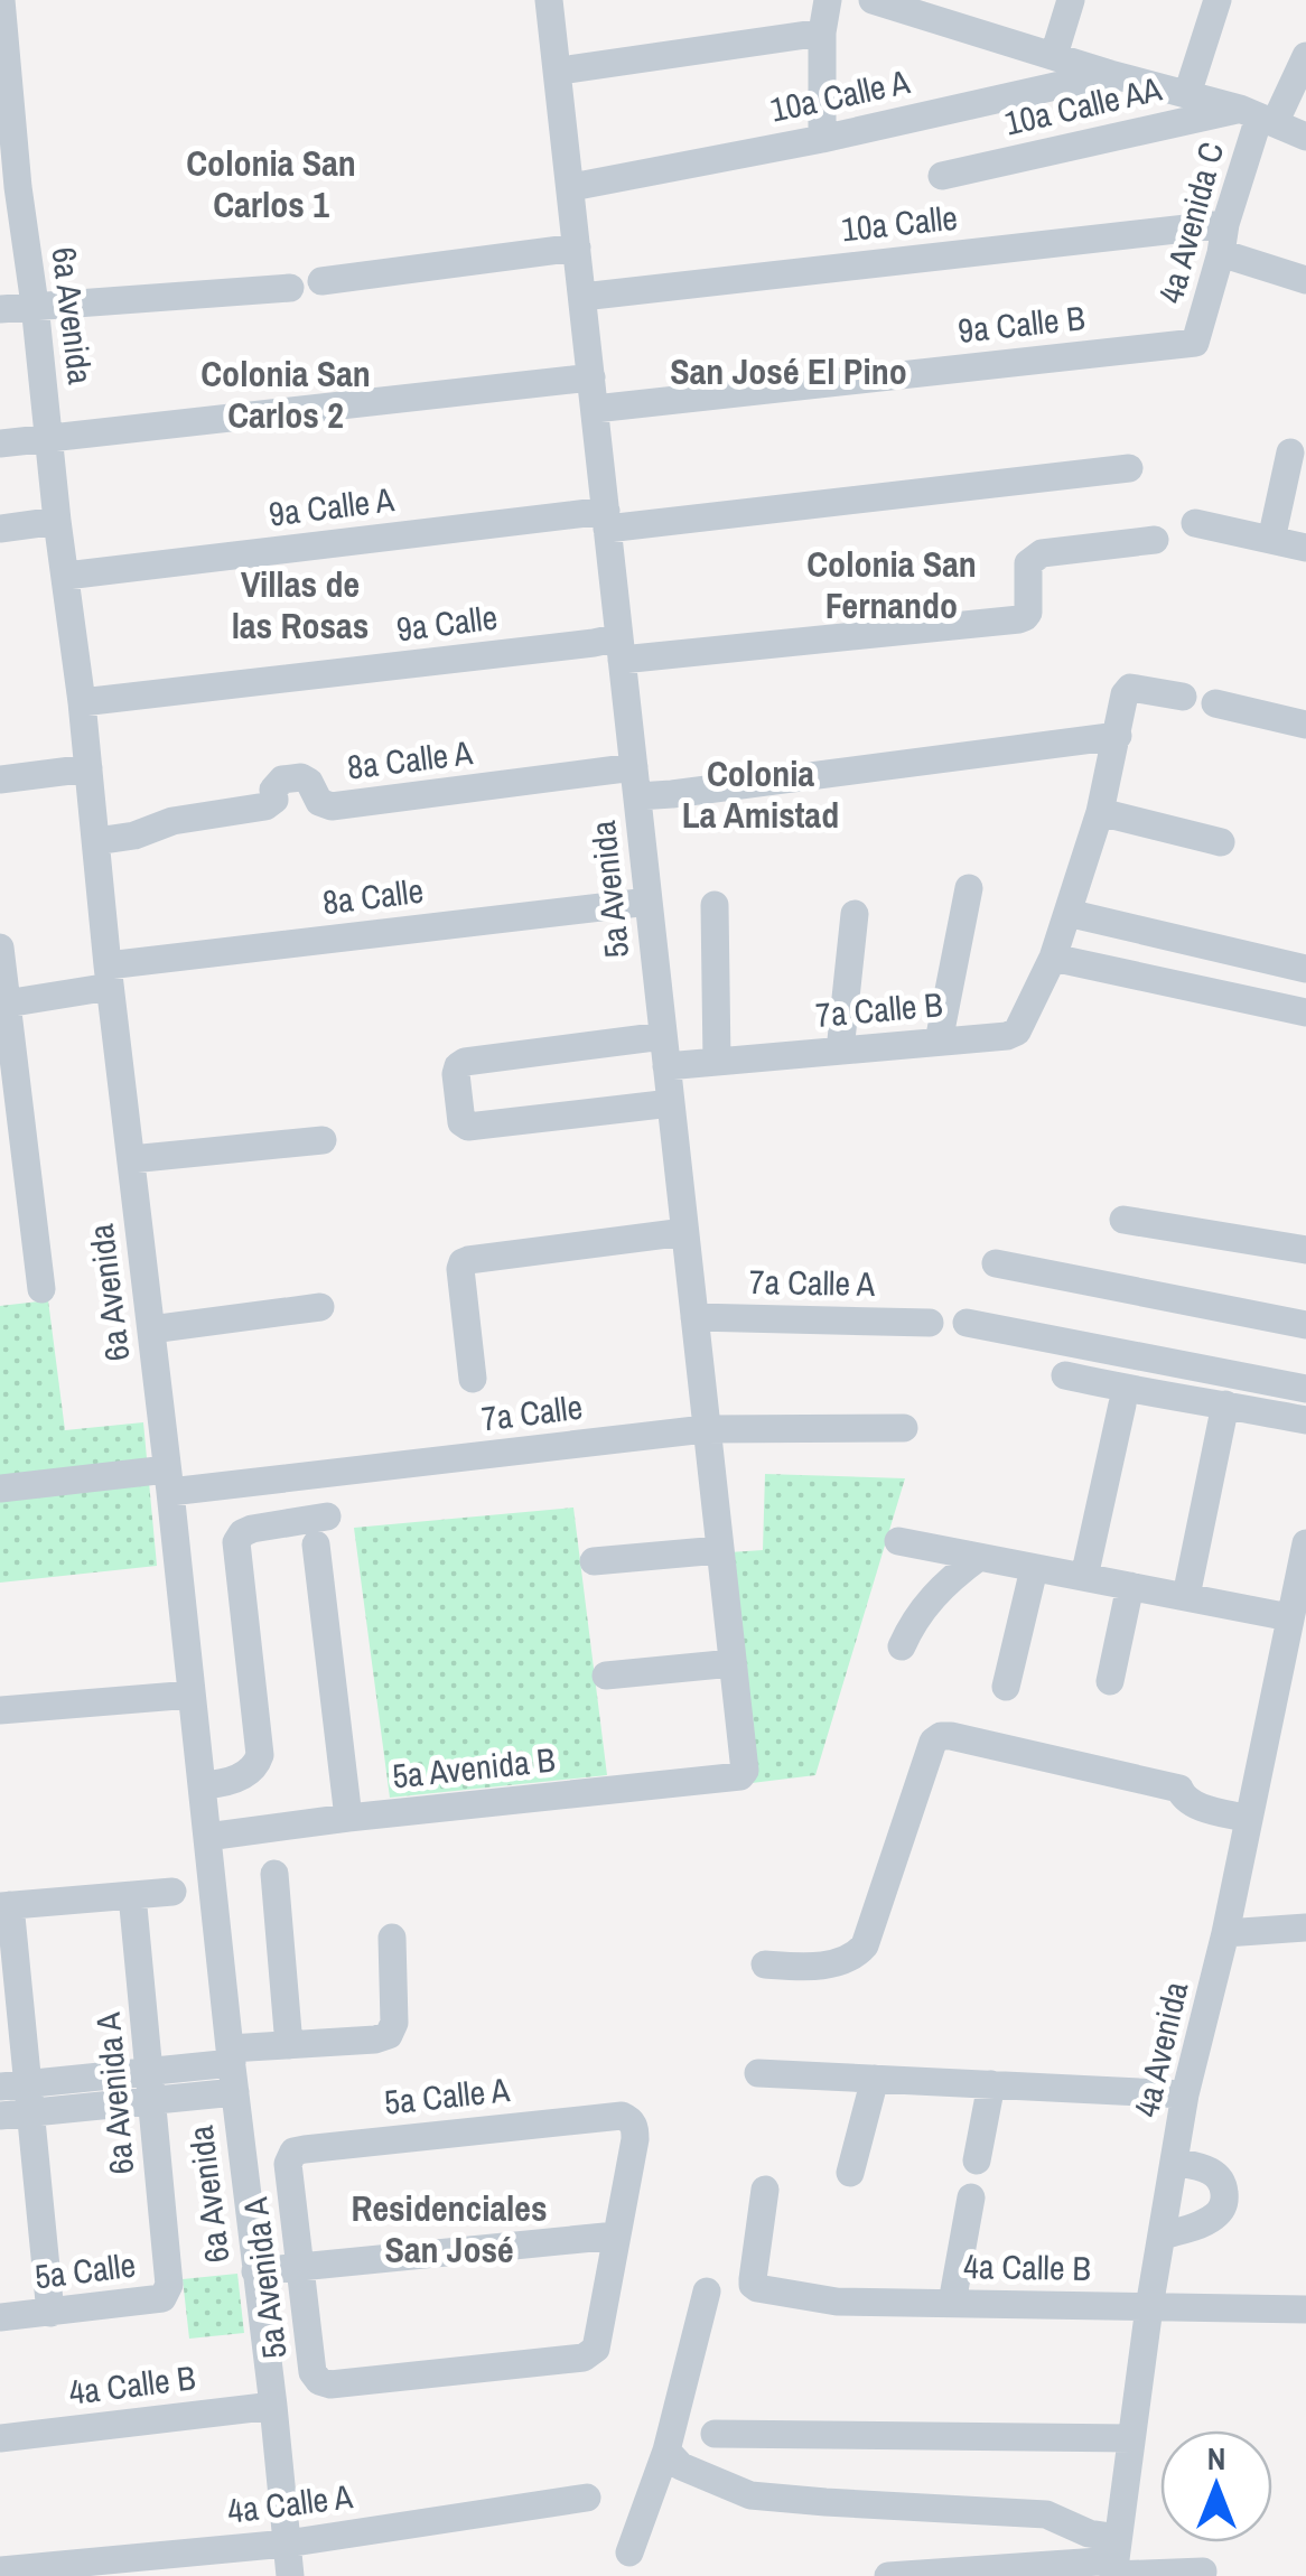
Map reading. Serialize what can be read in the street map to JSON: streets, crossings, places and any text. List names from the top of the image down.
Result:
{
  "streets": {
    "street": [
      "10a Calle A",
      "10a Calle AA",
      "4a Avenida C",
      "10a Calle",
      "6a Avenida",
      "9a Calle B",
      "9a Calle A",
      "9a Calle",
      "8a Calle A",
      "5a Avenida",
      "8a Calle",
      "7a Calle B",
      "7a Calle A",
      "7a Calle",
      "5a Avenida B",
      "4a Avenida",
      "6a Avenida A",
      "5a Calle A",
      "4a Calle B",
      "5a Calle",
      "5a Avenida A",
      "4a Calle A"
    ]
  },
  "crossings": [
    ["10a Calle AA", "4a Avenida C"],
    ["4a Avenida C", "10a Calle"],
    ["4a Avenida C", "9a Calle B"],
    ["10a Calle", "5a Avenida"],
    ["6a Avenida", "9a Calle A"],
    ["6a Avenida", "9a Calle"],
    ["6a Avenida", "8a Calle A"],
    ["6a Avenida", "8a Calle"],
    ["6a Avenida", "7a Calle"],
    ["6a Avenida", "5a Avenida B"],
    ["6a Avenida", "4a Calle B"],
    ["6a Avenida", "4a Calle A"],
    ["9a Calle B", "5a Avenida"],
    ["9a Calle A", "5a Avenida"],
    ["9a Calle", "5a Avenida"],
    ["8a Calle A", "5a Avenida"],
    ["5a Avenida", "8a Calle"],
    ["5a Avenida", "7a Calle B"],
    ["5a Avenida", "7a Calle A"],
    ["5a Avenida", "7a Calle"],
    ["5a Avenida", "5a Avenida B"],
    ["4a Avenida", "4a Calle B"],
    ["6a Avenida A", "5a Calle"],
    ["5a Calle A", "5a Avenida A"]
  ],
  "districts": [
    "Colonia San Carlos 1",
    "San José El Pino",
    "Colonia San Carlos 2",
    "Colonia San Fernando",
    "Villas de las Rosas",
    "Colonia La Amistad",
    "Residenciales San José"
  ],
  "north": "top"
}
